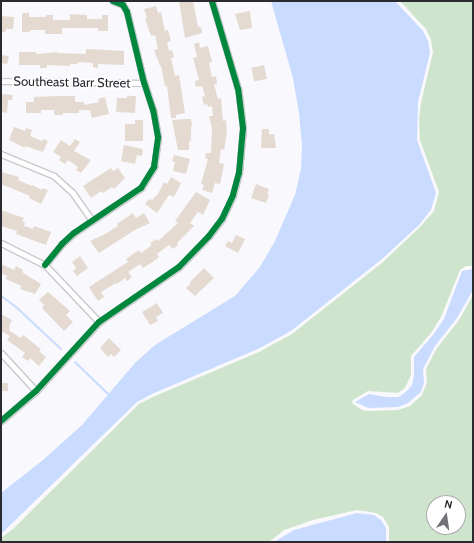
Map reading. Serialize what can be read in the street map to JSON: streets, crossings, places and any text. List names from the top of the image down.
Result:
{
  "streets": {
    "street": ["Southeast Barr Street"]
  },
  "north": "top"
}
